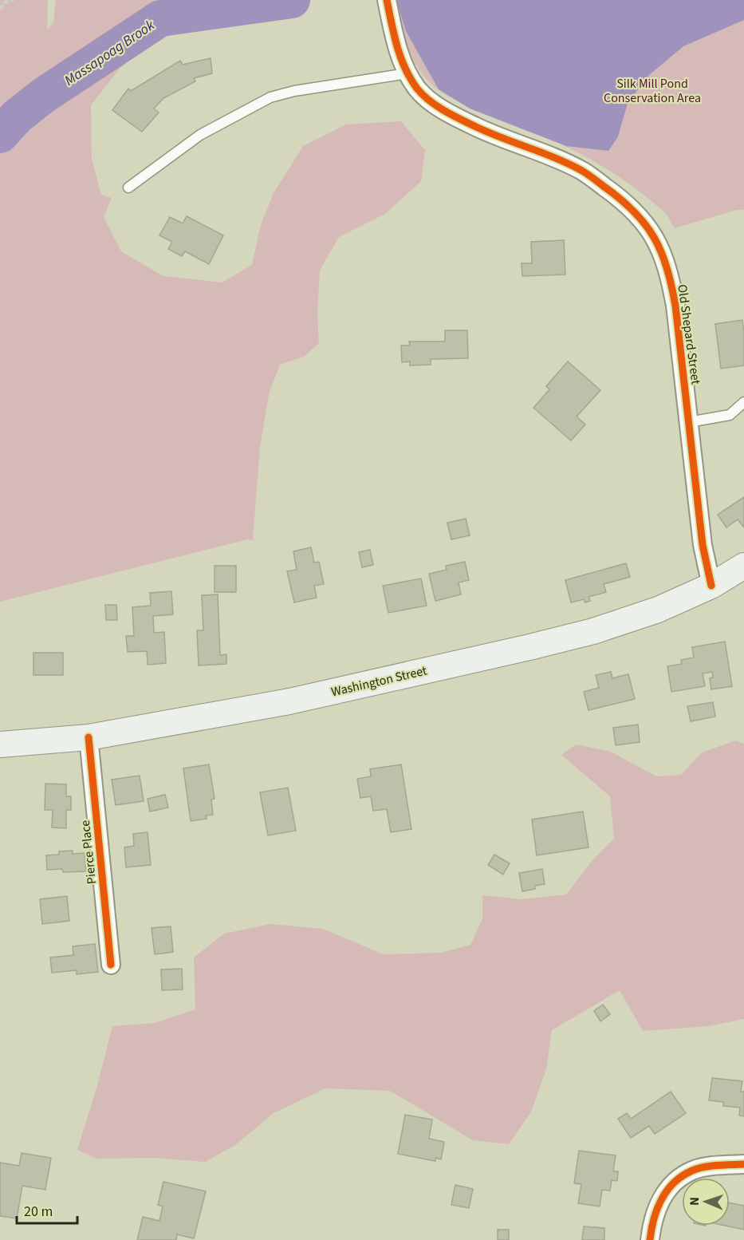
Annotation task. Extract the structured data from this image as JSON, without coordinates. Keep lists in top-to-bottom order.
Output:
{
  "streets": {
    "main road": ["Washington Street"],
    "street": ["Old Shepard Street", "Pierce Place"]
  },
  "crossings": [
    ["Old Shepard Street", "Washington Street"],
    ["Washington Street", "Pierce Place"]
  ],
  "water": ["Massapoag Brook"],
  "parks": ["Silk Mill Pond Conservation Area"],
  "scale_bar": "20 m",
  "north": "left"
}
